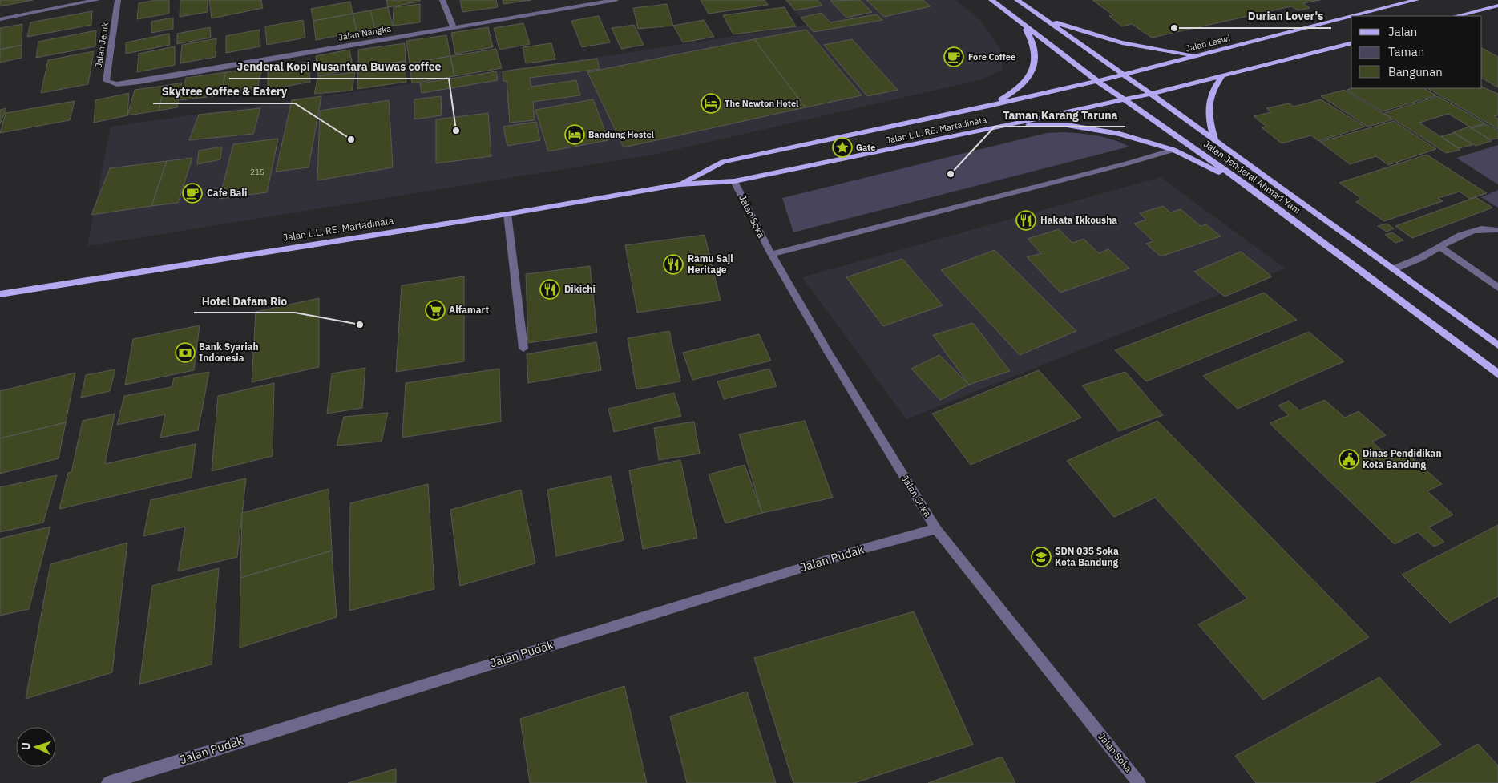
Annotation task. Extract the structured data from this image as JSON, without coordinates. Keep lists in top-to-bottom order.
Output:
{
  "streets": {
    "main road": ["Jalan Laswi", "Jalan L.L. RE. Martadinata", "Jalan Jenderal Ahmad Yani"],
    "street": [
      "Jalan Nangka",
      "Jalan Jeruk",
      "Jalan Soka",
      "Jalan Pudak"
    ]
  },
  "crossings": [
    ["Jalan Nangka", "Jalan Jeruk"],
    ["Jalan Laswi", "Jalan L.L. RE. Martadinata"],
    ["Jalan Laswi", "Jalan Jenderal Ahmad Yani"],
    ["Jalan L.L. RE. Martadinata", "Jalan Jenderal Ahmad Yani"],
    ["Jalan L.L. RE. Martadinata", "Jalan Soka"],
    ["Jalan Soka", "Jalan Pudak"]
  ],
  "places": {
    "other": [
      "Durian Lover's",
      "Jenderal Kopi Nusantara Buwas coffee",
      "Skytree Coffee & Eatery",
      "Taman Karang Taruna",
      "Hotel Dafam Rio"
    ],
    "cafe": ["Fore Coffee", "Cafe Bali"],
    "hotel": ["The Newton Hotel", "Bandung Hostel"],
    "place": ["Gate"],
    "restaurant": ["Hakata Ikkousha", "Ramu Saji Heritage", "Dikichi"],
    "supermarket": ["Alfamart"],
    "bank": ["Bank Syariah Indonesia"],
    "public building": ["Dinas Pendidikan Kota Bandung"],
    "school or university": ["SDN 035 Soka Kota Bandung"]
  },
  "house_numbers": ["215"],
  "legend": ["Jalan", "Taman", "Bangunan"],
  "north": "left"
}
